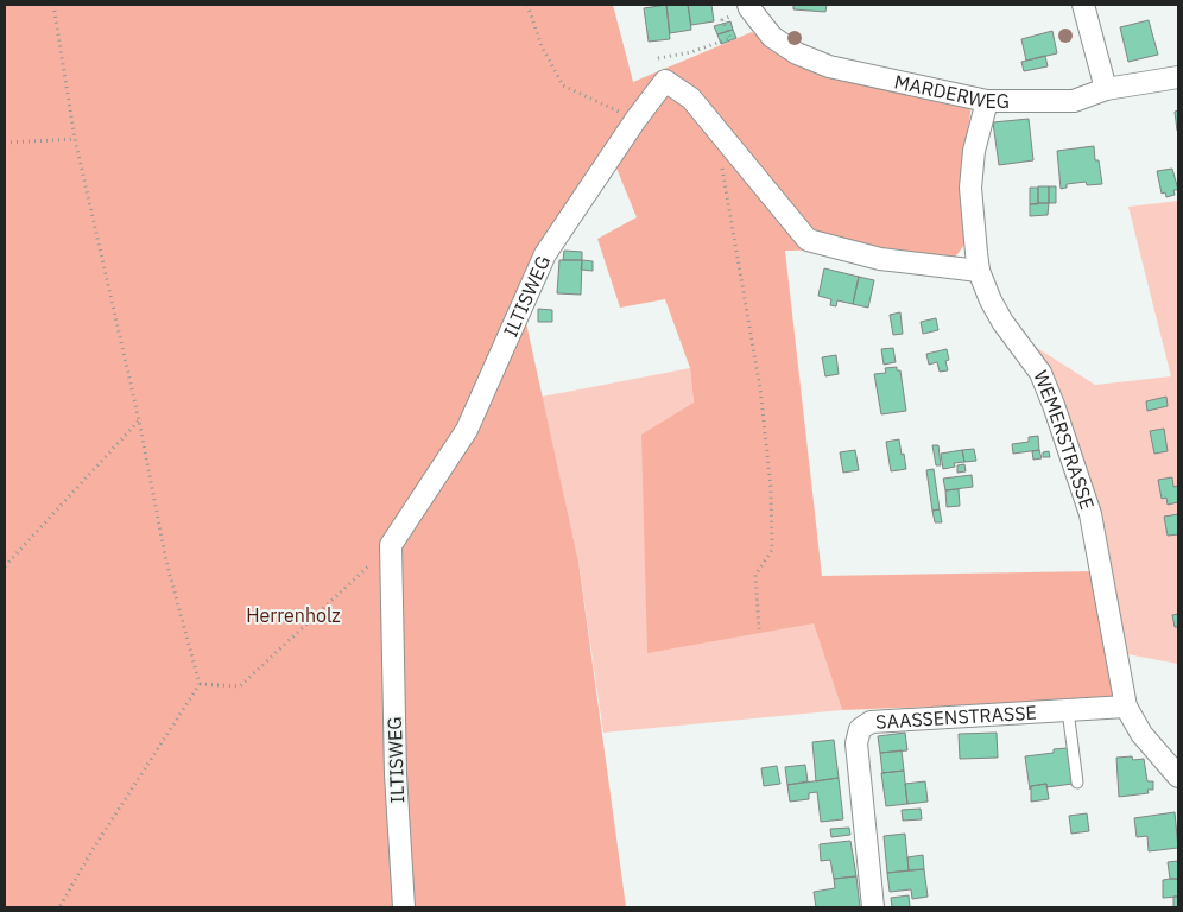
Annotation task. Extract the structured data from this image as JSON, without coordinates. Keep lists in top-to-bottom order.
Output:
{
  "streets": {
    "street": [
      "MARDERWEG",
      "ILTISWEG",
      "WEMERSTRASSE",
      "SAASSENSTRASSE"
    ]
  },
  "crossings": [
    ["MARDERWEG", "WEMERSTRASSE"],
    ["ILTISWEG", "WEMERSTRASSE"],
    ["WEMERSTRASSE", "SAASSENSTRASSE"]
  ],
  "parks": ["Herrenholz"]
}
